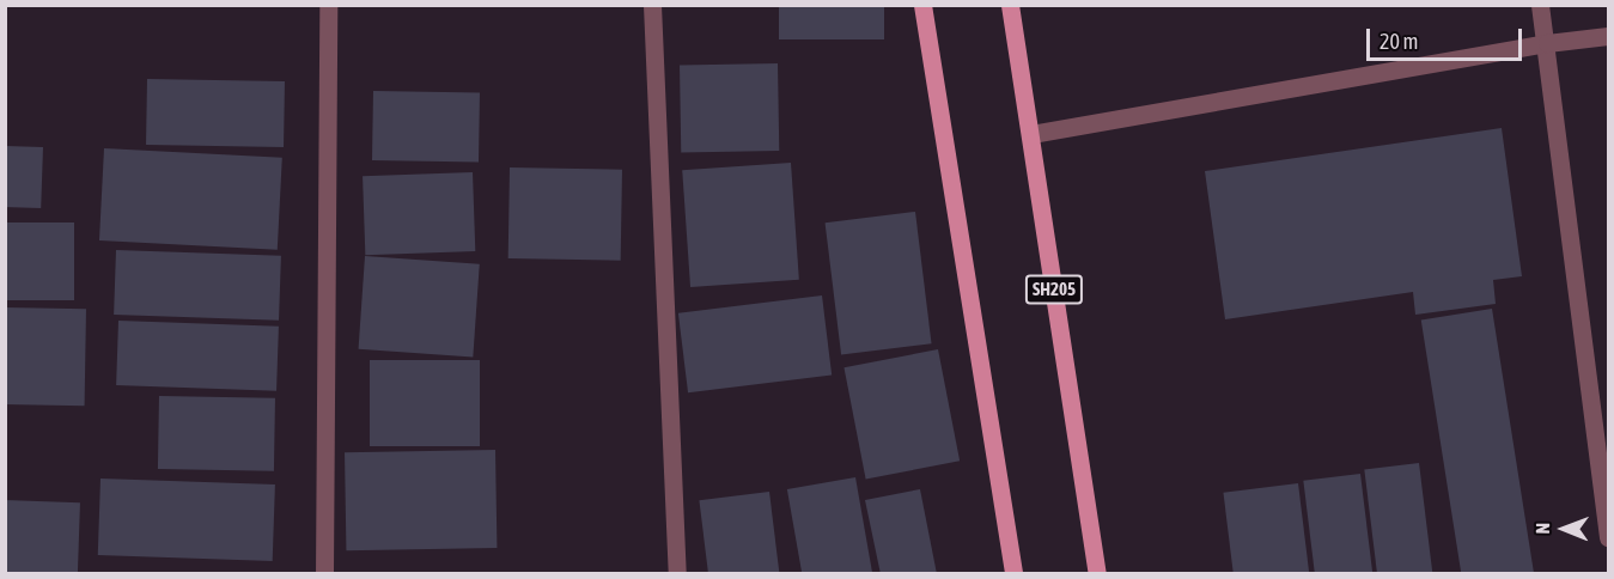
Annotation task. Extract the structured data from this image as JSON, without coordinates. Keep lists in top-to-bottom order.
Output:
{
  "streets": {
    "main road": ["SH205"]
  },
  "scale_bar": "20 m",
  "north": "left"
}
